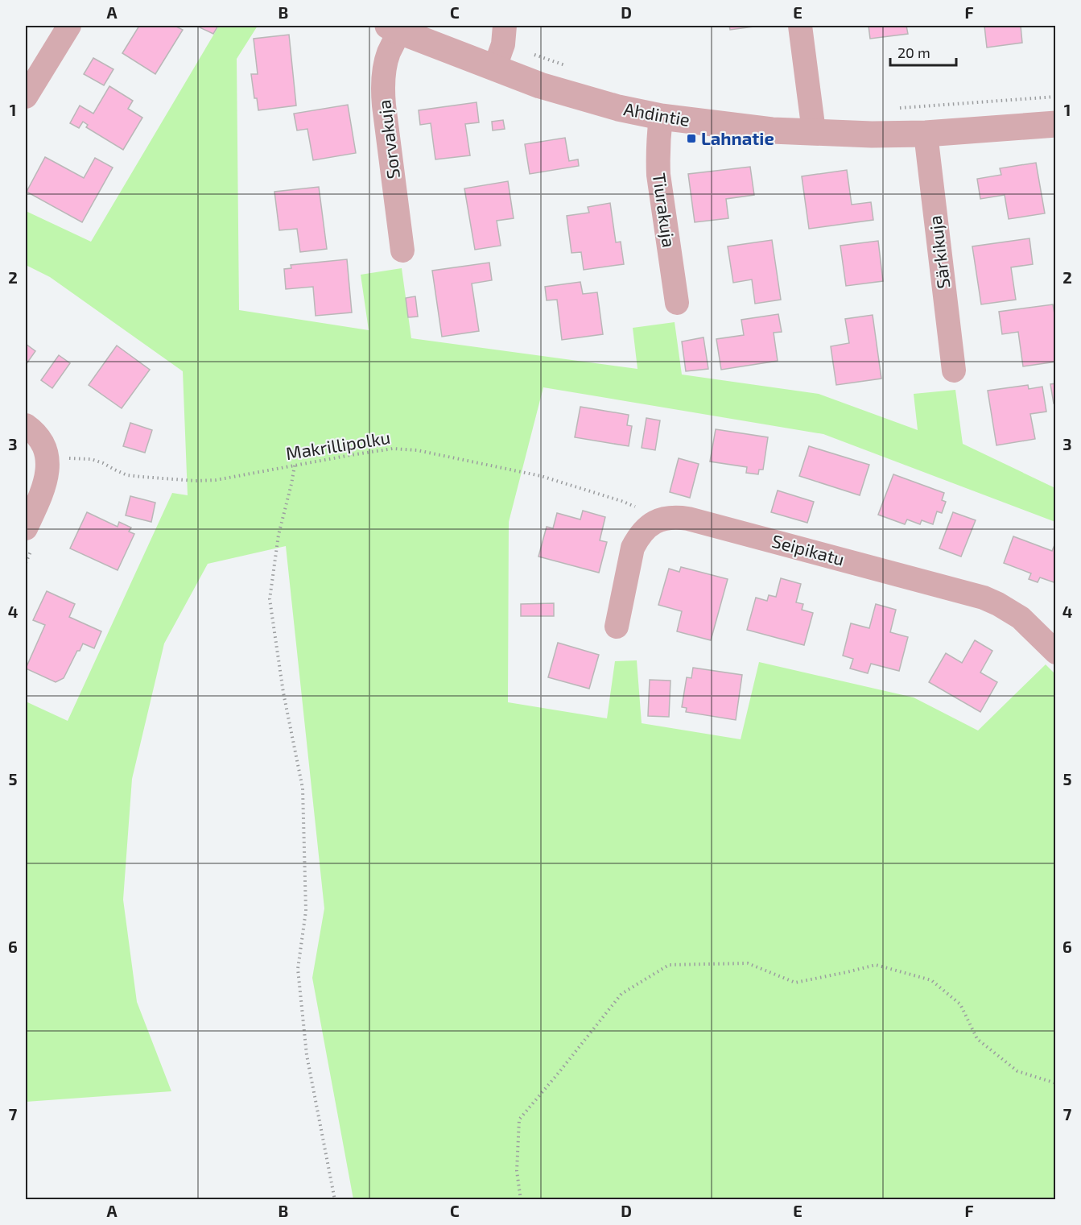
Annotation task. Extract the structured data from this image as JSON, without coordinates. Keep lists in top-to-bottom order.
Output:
{
  "streets": {
    "street": [
      "Ahdintie",
      "Sorvakuja",
      "Tiurakuja",
      "Särkikuja",
      "Seipikatu"
    ],
    "path": ["Makrillipolku"]
  },
  "crossings": [
    ["Ahdintie", "Sorvakuja"],
    ["Ahdintie", "Tiurakuja"],
    ["Ahdintie", "Särkikuja"],
    ["Makrillipolku", "Seipikatu"]
  ],
  "places": {
    "transit": ["Lahnatie"]
  },
  "scale_bar": "20 m",
  "grid": {
    "columns": [
      "A",
      "B",
      "C",
      "D",
      "E",
      "F"
    ],
    "rows": [
      "1",
      "2",
      "3",
      "4",
      "5",
      "6",
      "7"
    ]
  }
}
